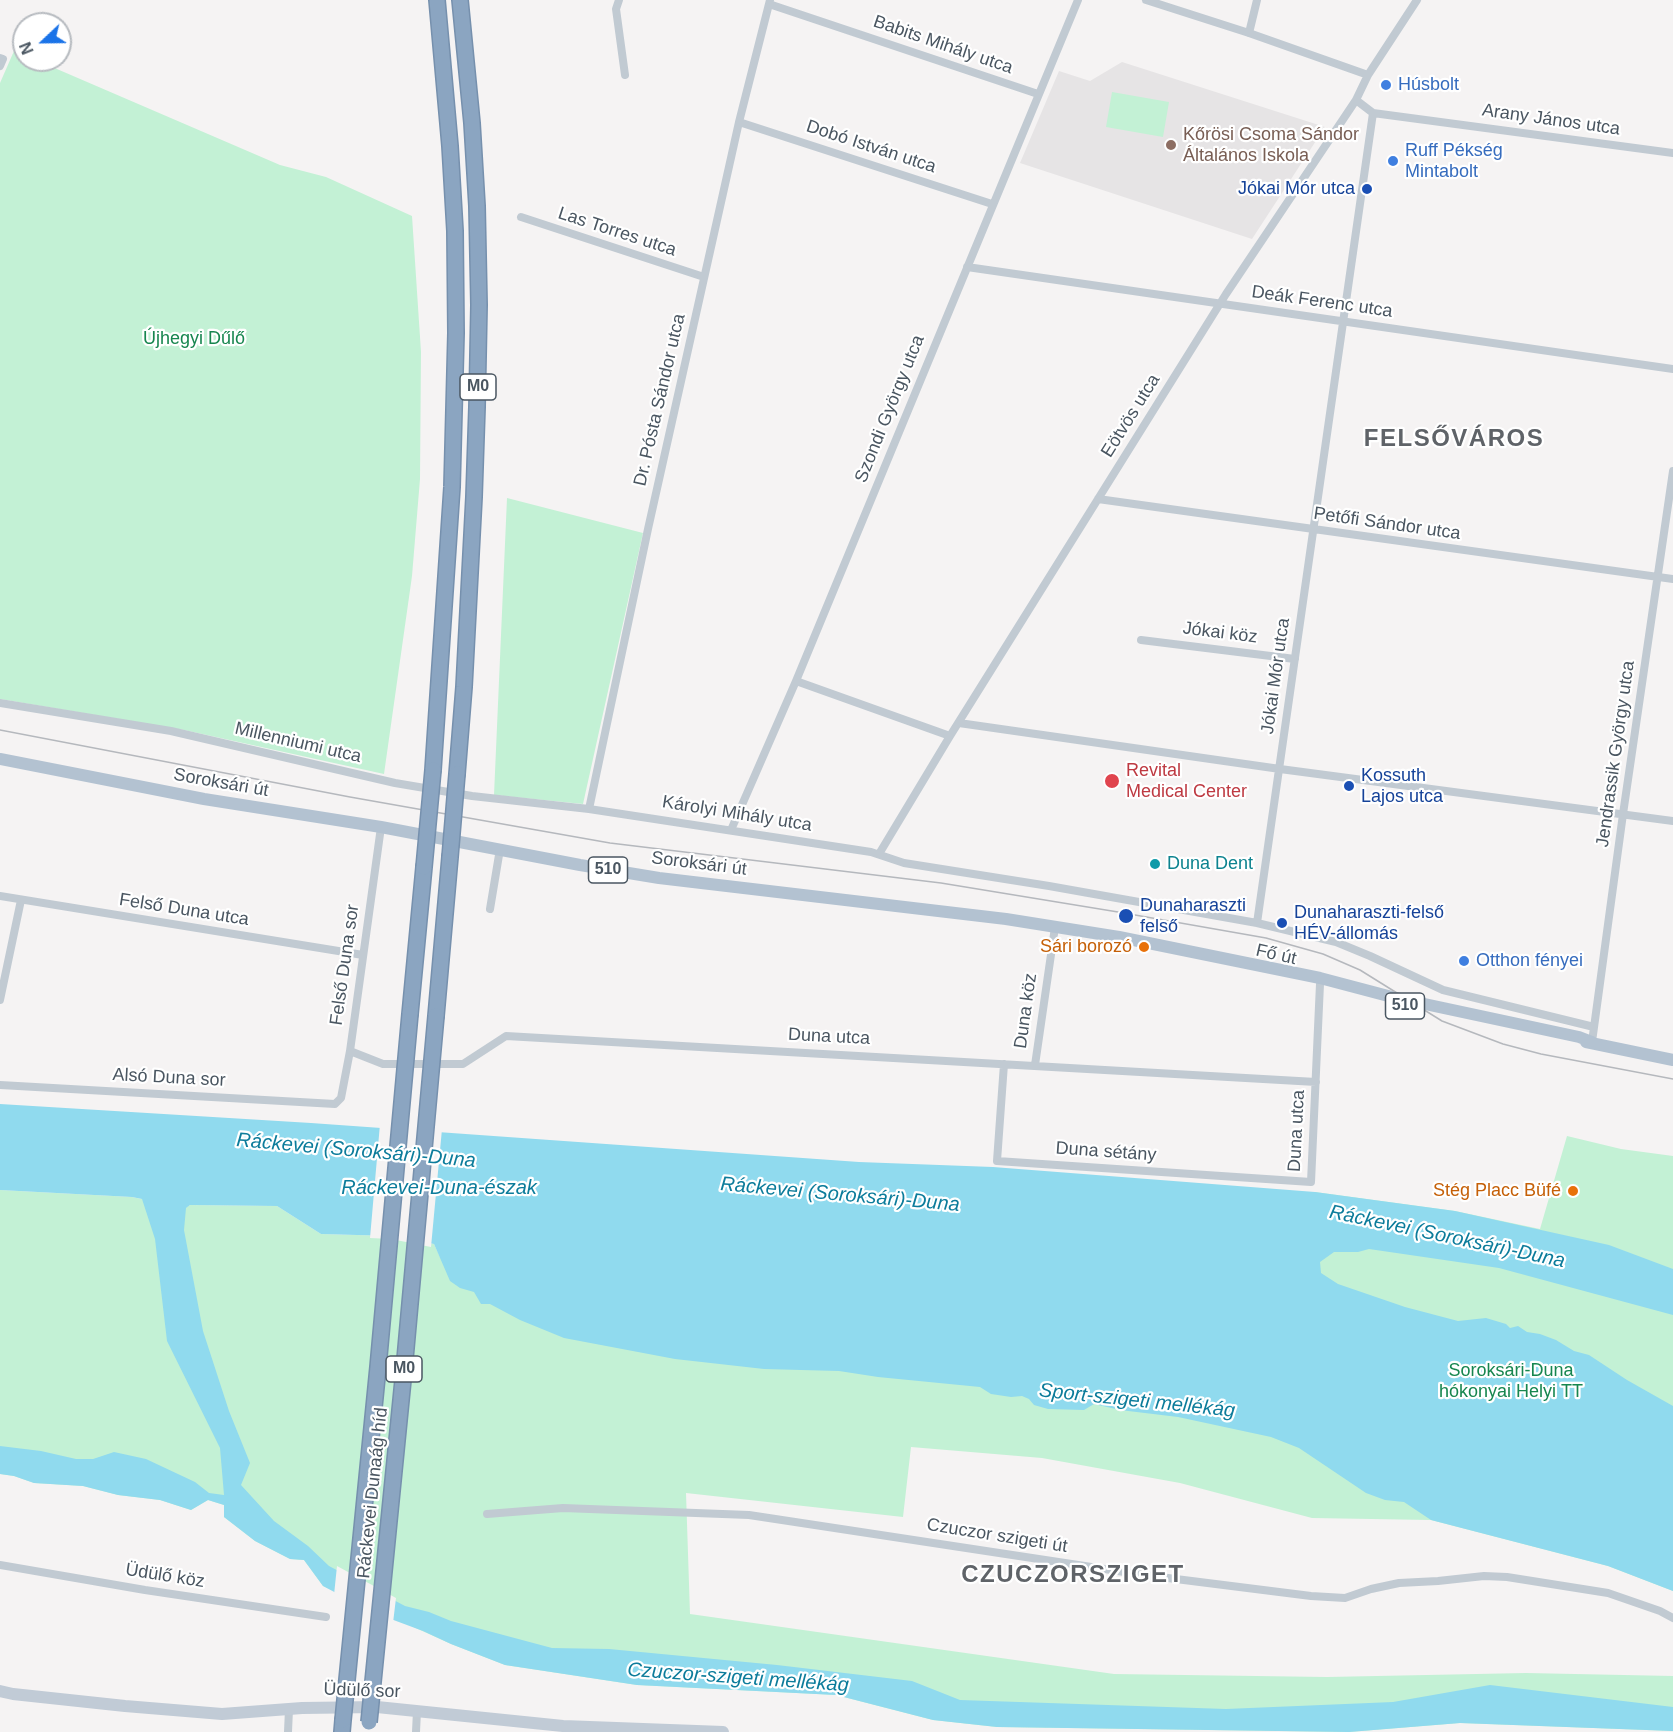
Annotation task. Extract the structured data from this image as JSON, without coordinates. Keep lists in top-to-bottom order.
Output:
{
  "streets": {
    "highway": ["M0", "Ráckevei Dunaág híd"],
    "main road": ["Soroksári út", "510", "Fő út"],
    "street": [
      "Babits Mihály utca",
      "Arany János utca",
      "Dobó István utca",
      "Las Torres utca",
      "Deák Ferenc utca",
      "Dr. Pósta Sándor utca",
      "Szondi György utca",
      "Eötvös utca",
      "Petőfi Sándor utca",
      "Jókai köz",
      "Jókai Mór utca",
      "Millenniumi utca",
      "Jendrassik György utca",
      "Károlyi Mihály utca",
      "Felső Duna utca",
      "Felső Duna sor",
      "Duna köz",
      "Duna utca",
      "Alsó Duna sor",
      "Duna sétány",
      "Czuczor szigeti út",
      "Üdülő köz",
      "Üdülő sor"
    ]
  },
  "crossings": [
    ["Babits Mihály utca", "Dr. Pósta Sándor utca"],
    ["Babits Mihály utca", "Szondi György utca"],
    ["Arany János utca", "Eötvös utca"],
    ["Arany János utca", "Jókai Mór utca"],
    ["Dobó István utca", "Dr. Pósta Sándor utca"],
    ["Dobó István utca", "Szondi György utca"],
    ["Las Torres utca", "Dr. Pósta Sándor utca"],
    ["Deák Ferenc utca", "Szondi György utca"],
    ["Deák Ferenc utca", "Eötvös utca"],
    ["Deák Ferenc utca", "Jókai Mór utca"],
    ["Dr. Pósta Sándor utca", "Millenniumi utca"],
    ["Dr. Pósta Sándor utca", "Károlyi Mihály utca"],
    ["Szondi György utca", "Károlyi Mihály utca"],
    ["Eötvös utca", "Petőfi Sándor utca"],
    ["Eötvös utca", "Károlyi Mihály utca"],
    ["Eötvös utca", "Fő út"],
    ["Petőfi Sándor utca", "Jókai Mór utca"],
    ["Petőfi Sándor utca", "Jendrassik György utca"],
    ["Jókai köz", "Jókai Mór utca"],
    ["Jókai Mór utca", "Fő út"],
    ["Millenniumi utca", "Károlyi Mihály utca"],
    ["Jendrassik György utca", "Fő út"],
    ["Soroksári út", "Fő út"],
    ["Soroksári út", "Felső Duna sor"],
    ["Soroksári út", "Duna köz"],
    ["Károlyi Mihály utca", "Fő út"],
    ["Felső Duna utca", "Felső Duna sor"],
    ["Fő út", "Duna utca"],
    ["Felső Duna sor", "Duna utca"],
    ["Felső Duna sor", "Alsó Duna sor"],
    ["Duna köz", "Duna utca"],
    ["Duna utca", "Duna sétány"]
  ],
  "districts": ["FELSŐVÁROS", "CZUCZORSZIGET"],
  "water": [
    "Ráckevei (Soroksári)-Duna",
    "Ráckevei-Duna-észak",
    "Sport-szigeti mellékág",
    "Czuczor-szigeti mellékág"
  ],
  "parks": ["Újhegyi Dűlő", "Soroksári-Duna hókonyai Helyi TT"],
  "places": [
    "Húsbolt",
    "Kőrösi Csoma Sándor Általános Iskola",
    "Ruff Pékség Mintabolt",
    "Jókai Mór utca",
    "Revital Medical Center",
    "Kossuth Lajos utca",
    "Duna Dent",
    "Dunaharaszti felső",
    "Dunaharaszti-felső HÉV-állomás",
    "Sári borozó",
    "Otthon fényei",
    "Stég Placc Büfé"
  ],
  "north": "left"
}
